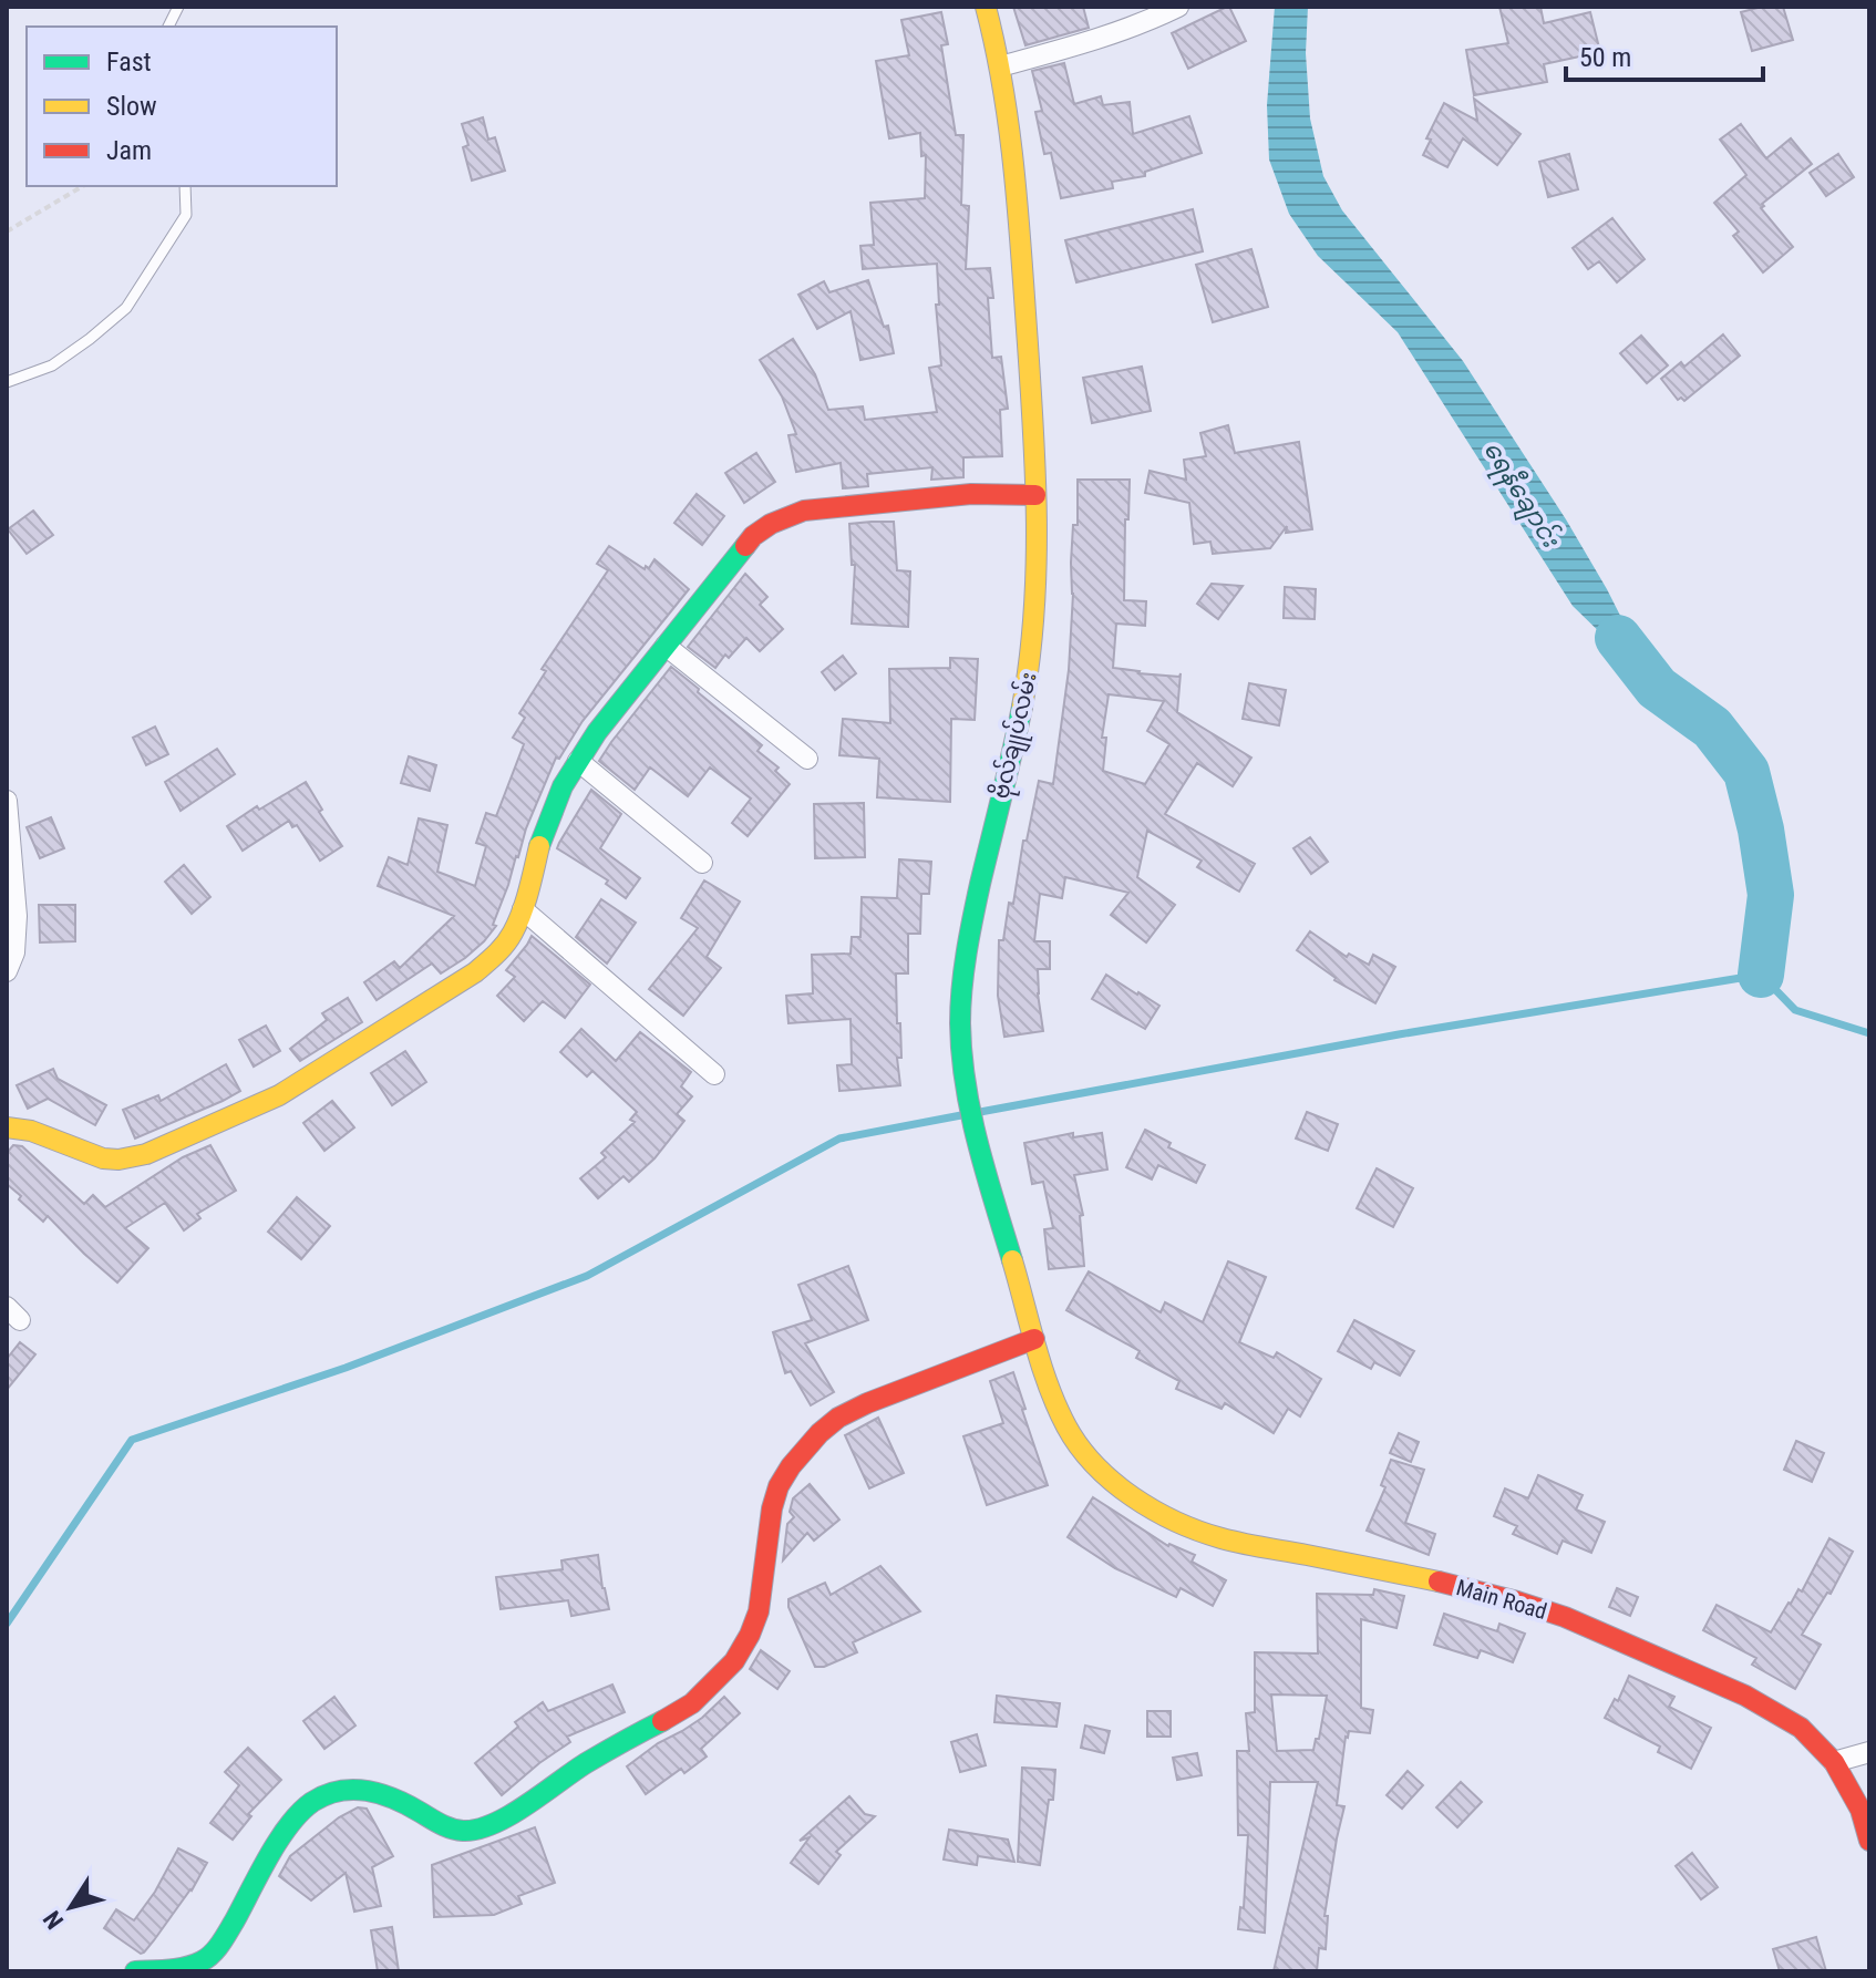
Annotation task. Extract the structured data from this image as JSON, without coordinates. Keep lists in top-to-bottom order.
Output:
{
  "streets": {
    "street": ["ဗိုလ်‌ချုပ်‌လမ်း", "Main Road"]
  },
  "crossings": [
    ["ဗိုလ်‌ချုပ်‌လမ်း", "Main Road"]
  ],
  "water": ["ရေနီချောင်း"],
  "legend": ["Fast", "Slow", "Jam"],
  "scale_bar": "50 m",
  "north": "bottom left"
}
